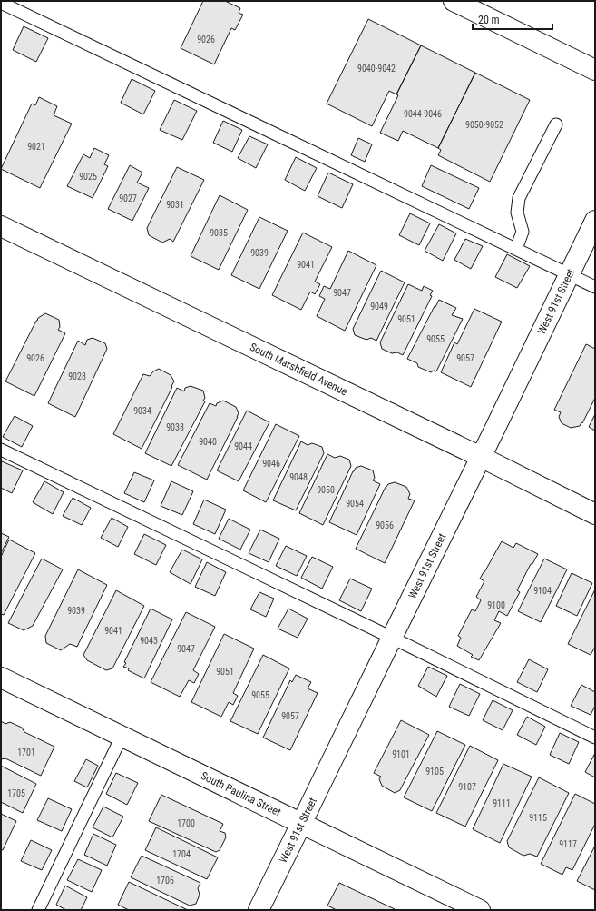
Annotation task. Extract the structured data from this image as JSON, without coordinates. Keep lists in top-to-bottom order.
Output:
{
  "streets": {
    "street": ["West 91st Street", "South Marshfield Avenue", "South Paulina Street"]
  },
  "crossings": [
    ["West 91st Street", "South Marshfield Avenue"],
    ["West 91st Street", "South Paulina Street"]
  ],
  "house_numbers": [
    "9026",
    "9040-9042",
    "9044-9046",
    "9050-9052",
    "9021",
    "9025",
    "9027",
    "9031",
    "9035",
    "9039",
    "9041",
    "9047",
    "9049",
    "9051",
    "9055",
    "9026",
    "9057",
    "9028",
    "9034",
    "9038",
    "9040",
    "9044",
    "9046",
    "9048",
    "9050",
    "9054",
    "9056",
    "9104",
    "9100",
    "9039",
    "9041",
    "9043",
    "9047",
    "9051",
    "9055",
    "9057",
    "1701",
    "9101",
    "9105",
    "9107",
    "1705",
    "9111",
    "9115",
    "1700",
    "9117",
    "1704",
    "1706"
  ],
  "scale_bar": "20 m"
}
